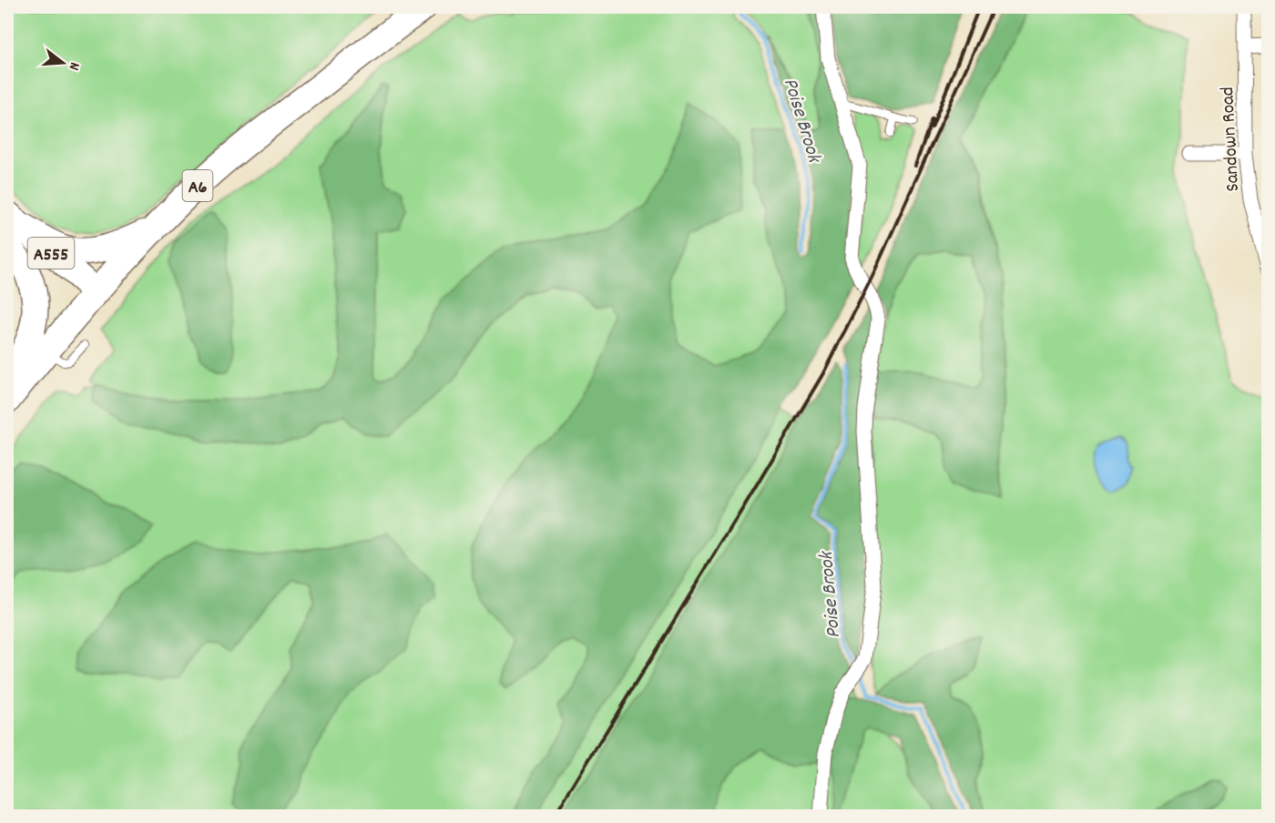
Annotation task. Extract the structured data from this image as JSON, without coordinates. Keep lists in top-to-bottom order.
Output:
{
  "streets": {
    "highway": ["A6", "A555"],
    "street": ["Sandown Road"]
  },
  "crossings": [
    ["A6", "A555"]
  ],
  "water": ["Poise Brook"],
  "north": "right"
}
